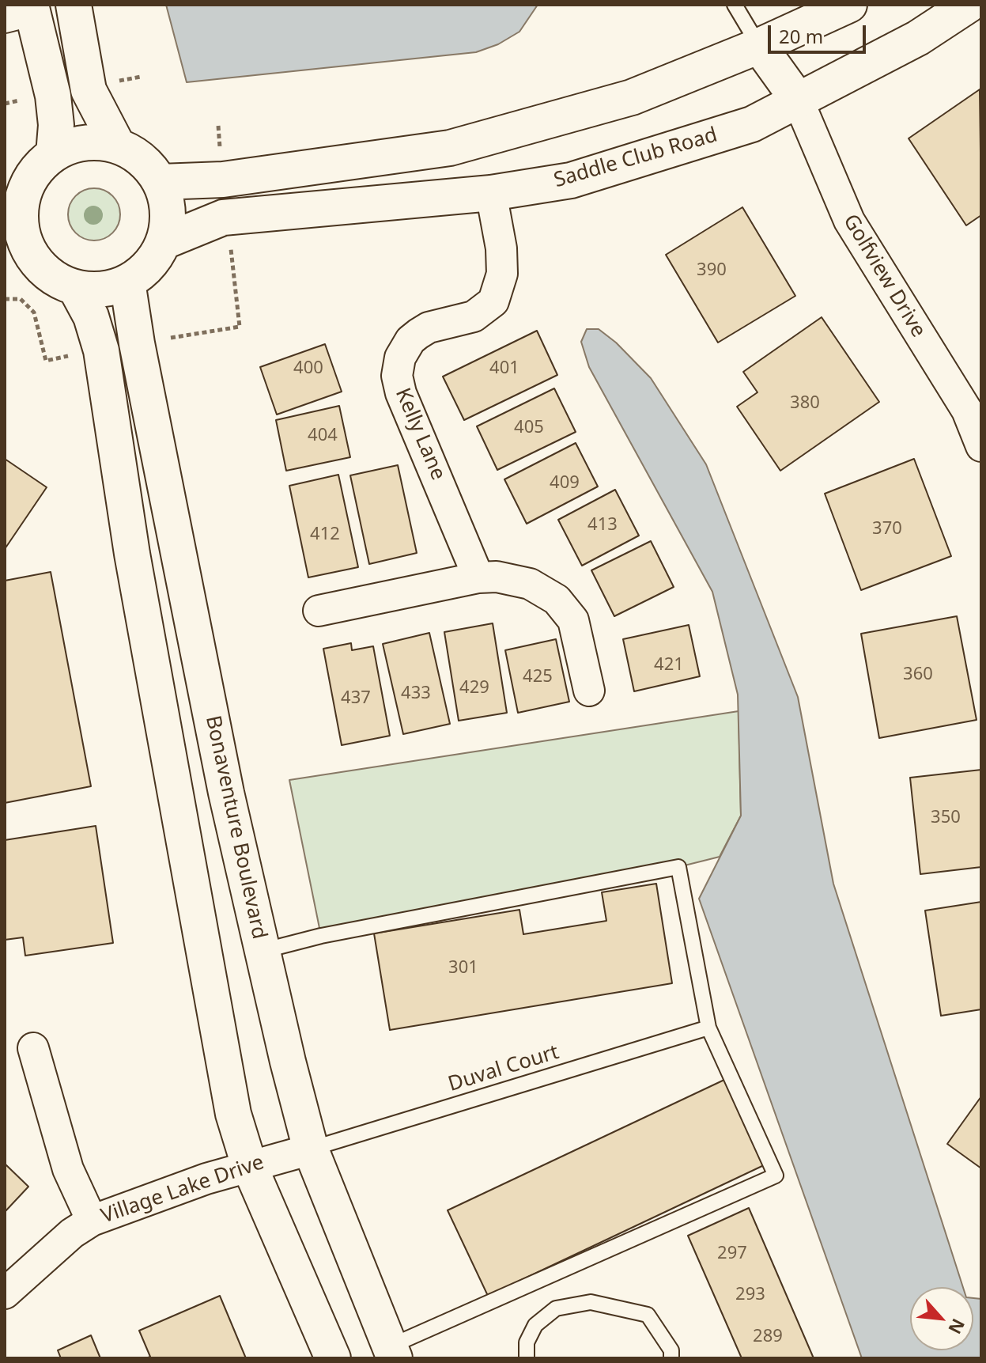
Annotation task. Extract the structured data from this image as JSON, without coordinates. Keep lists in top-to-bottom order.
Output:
{
  "streets": {
    "main road": ["Saddle Club Road", "Bonaventure Boulevard"],
    "street": ["Golfview Drive", "Kelly Lane", "Village Lake Drive"],
    "lane": ["Duval Court"]
  },
  "crossings": [
    ["Saddle Club Road", "Golfview Drive"],
    ["Saddle Club Road", "Kelly Lane"],
    ["Saddle Club Road", "Bonaventure Boulevard"],
    ["Bonaventure Boulevard", "Duval Court"],
    ["Bonaventure Boulevard", "Village Lake Drive"],
    ["Duval Court", "Village Lake Drive"]
  ],
  "house_numbers": [
    "390",
    "400",
    "401",
    "380",
    "405",
    "404",
    "409",
    "413",
    "370",
    "412",
    "421",
    "360",
    "425",
    "429",
    "433",
    "437",
    "350",
    "301",
    "297",
    "293",
    "289"
  ],
  "scale_bar": "20 m",
  "north": "bottom right"
}
